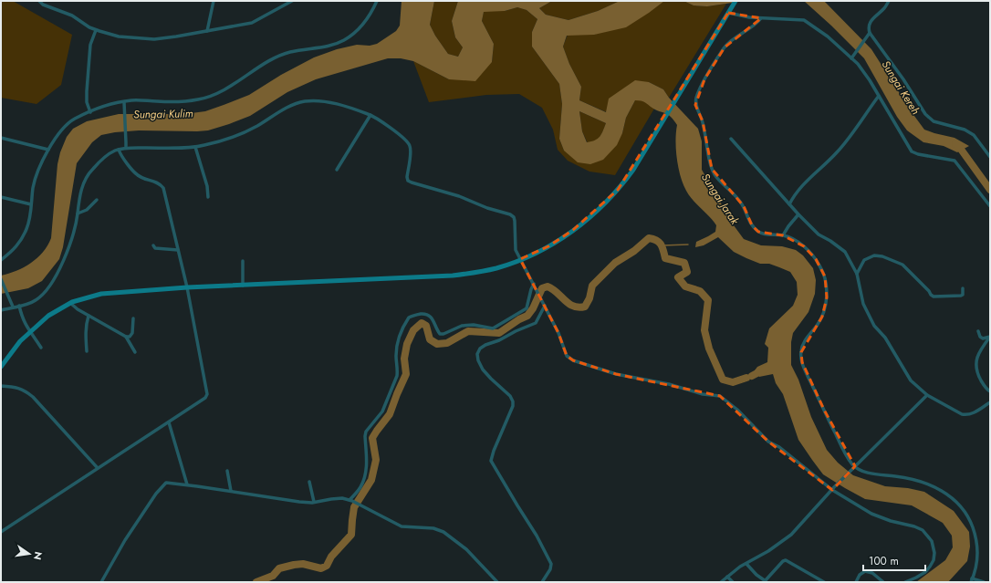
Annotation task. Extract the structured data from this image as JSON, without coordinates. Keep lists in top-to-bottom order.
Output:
{
  "water": ["Sungai Kereh", "Sungai Kulim", "Sungai Jarak"],
  "scale_bar": "100 m",
  "north": "right"
}
